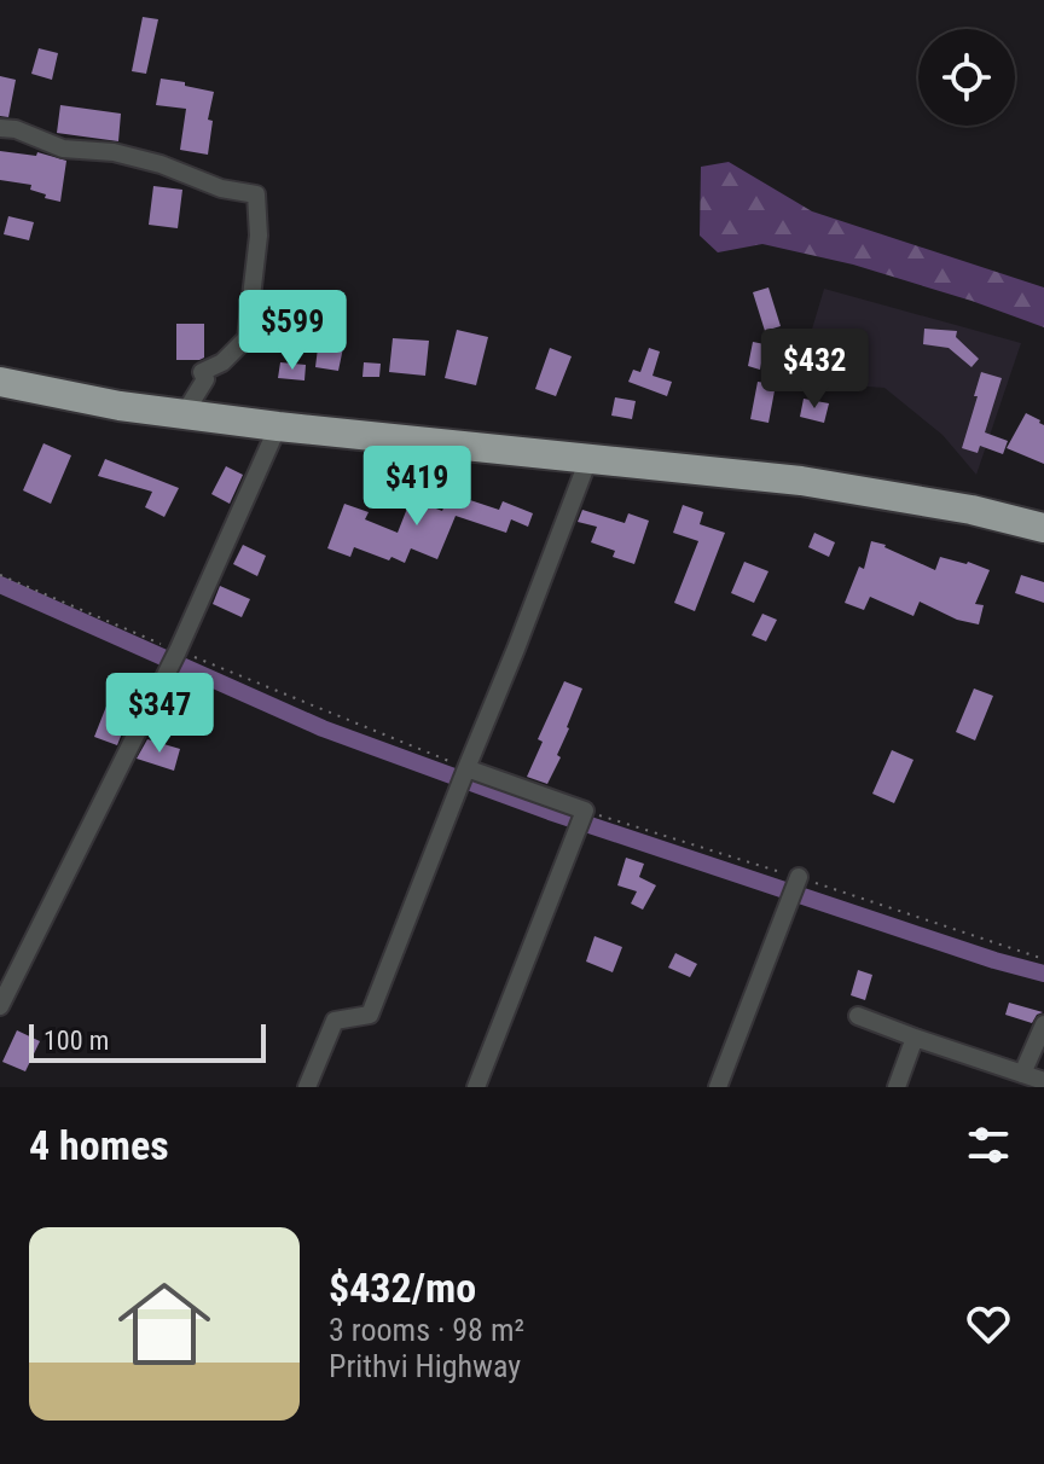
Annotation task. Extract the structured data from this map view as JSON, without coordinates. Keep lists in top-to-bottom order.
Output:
{
  "scale_bar": "100 m",
  "page": {
    "price": [
      "$599",
      "$432",
      "$419",
      "$347"
    ],
    "scale": "100 m",
    "heading": "4 homes",
    "list": [
      {
        "name": "$432/mo",
        "note": "3 rooms · 98 m² · Prithvi Highway"
      }
    ]
  }
}
